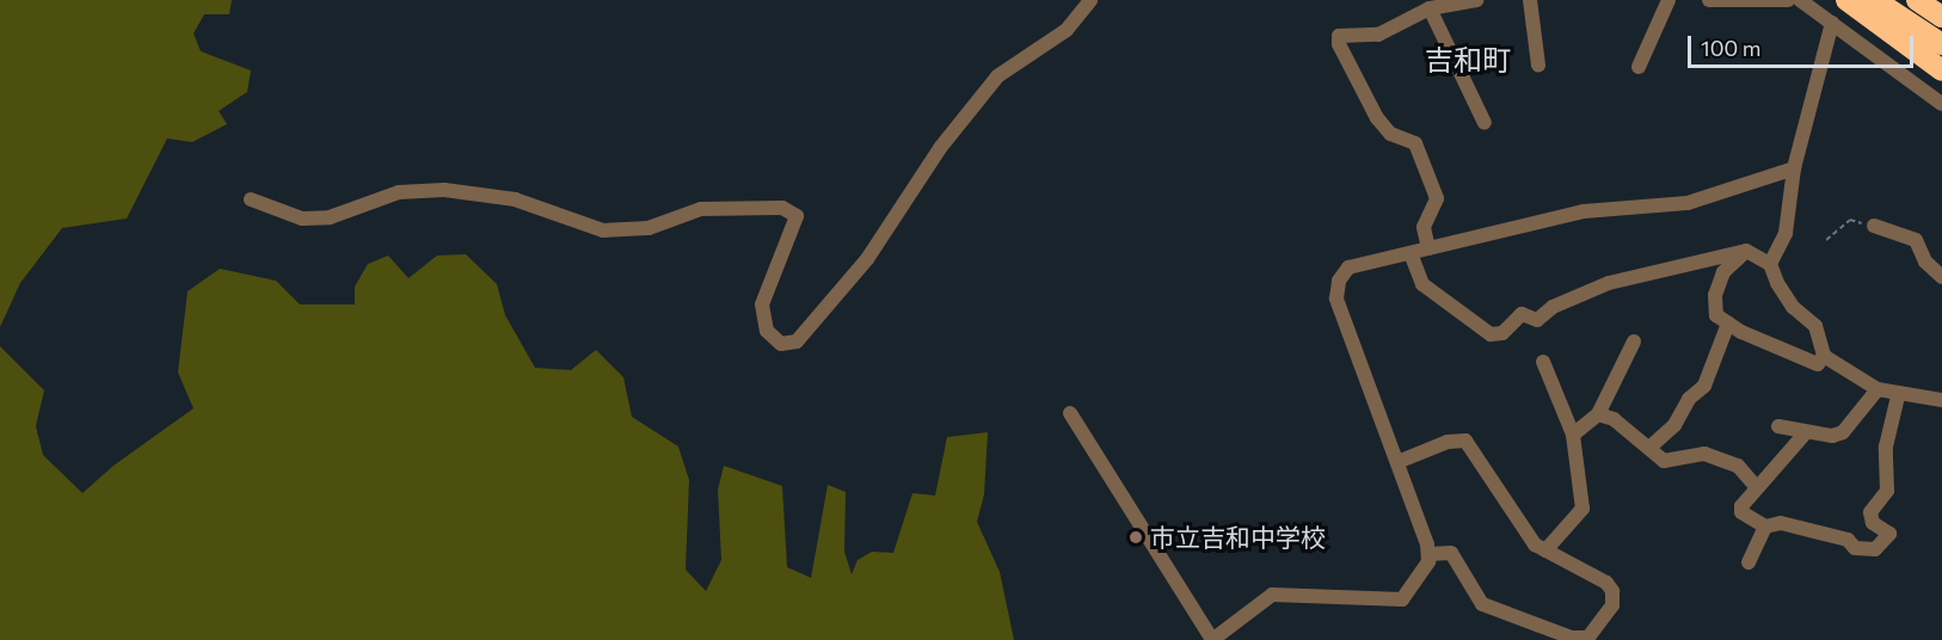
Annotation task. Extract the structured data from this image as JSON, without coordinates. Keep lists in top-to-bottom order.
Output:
{
  "districts": ["吉和町"],
  "places": ["市立吉和中学校"],
  "scale_bar": "100 m"
}
